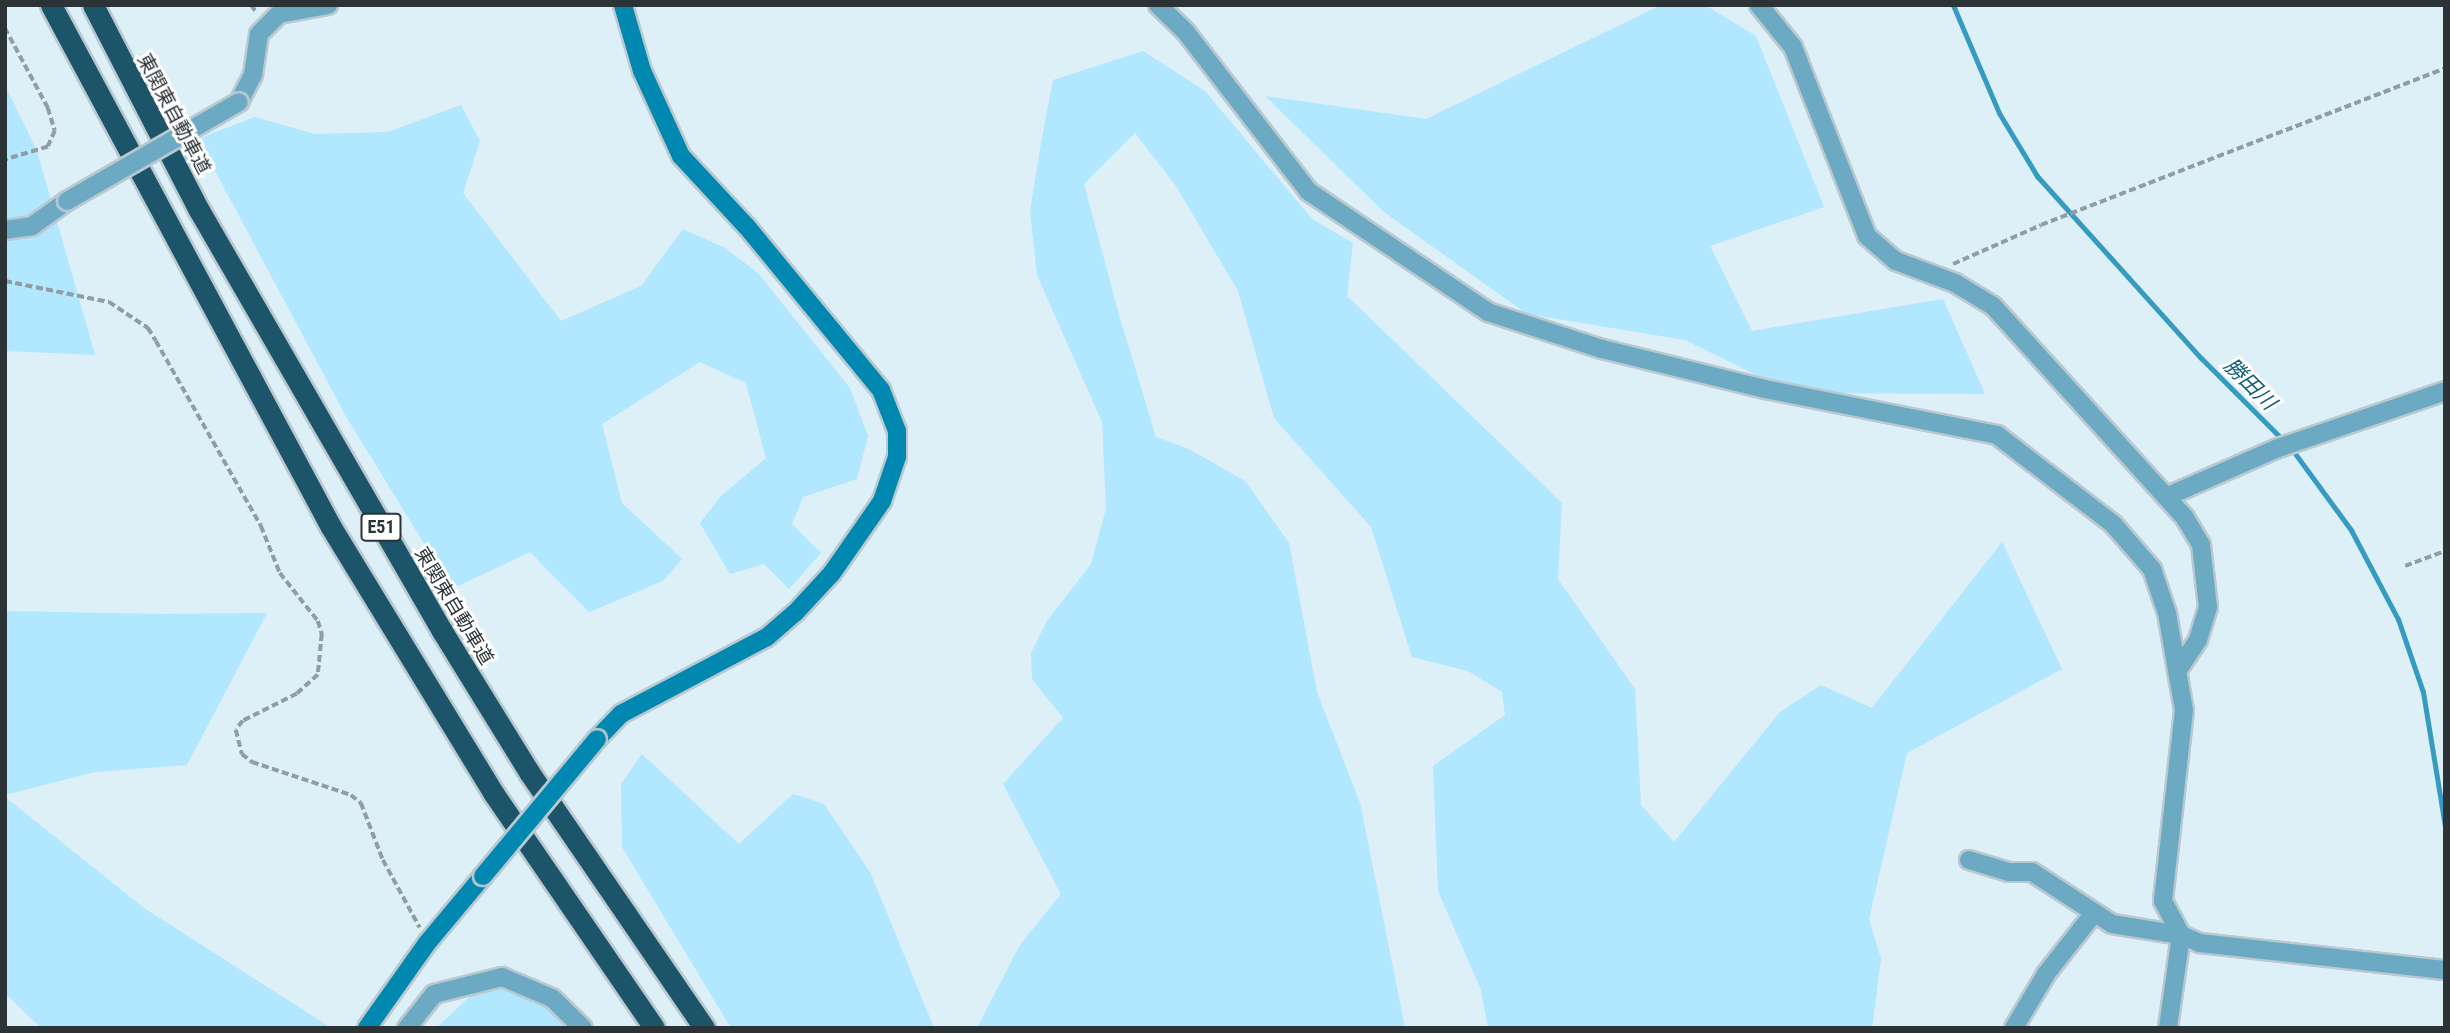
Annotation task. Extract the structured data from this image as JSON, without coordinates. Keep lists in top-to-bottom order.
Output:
{
  "streets": {
    "highway": ["東関東自動車道", "E51"]
  },
  "water": ["勝田川"]
}
